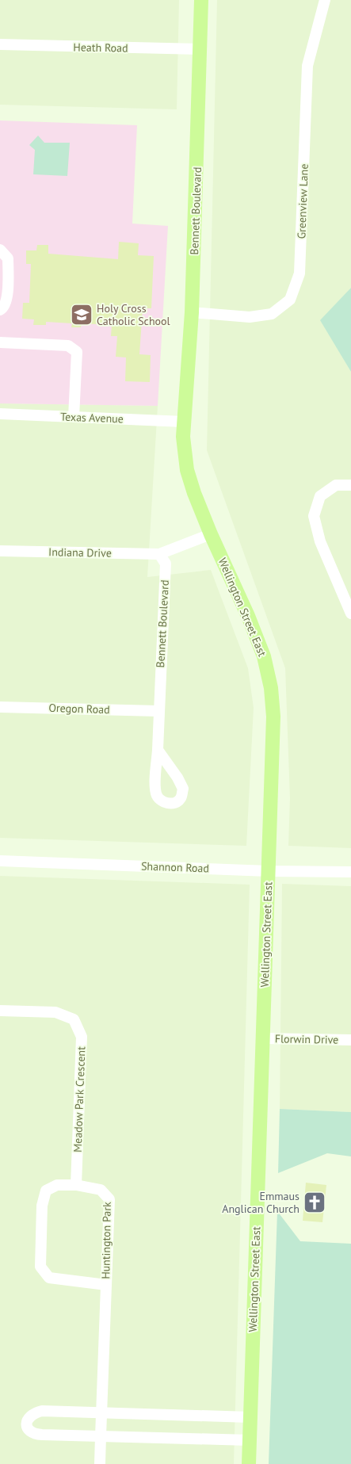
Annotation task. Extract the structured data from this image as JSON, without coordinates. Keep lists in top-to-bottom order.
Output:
{
  "streets": {
    "main road": ["Bennett Boulevard", "Wellington Street East"],
    "street": [
      "Heath Road",
      "Greenview Lane",
      "Texas Avenue",
      "Indiana Drive",
      "Oregon Road",
      "Shannon Road",
      "Florwin Drive",
      "Meadow Park Crescent",
      "Huntington Park"
    ]
  },
  "crossings": [
    ["Heath Road", "Bennett Boulevard"],
    ["Greenview Lane", "Bennett Boulevard"],
    ["Bennett Boulevard", "Texas Avenue"],
    ["Bennett Boulevard", "Indiana Drive"],
    ["Bennett Boulevard", "Wellington Street East"],
    ["Bennett Boulevard", "Oregon Road"],
    ["Texas Avenue", "Wellington Street East"],
    ["Wellington Street East", "Shannon Road"],
    ["Wellington Street East", "Florwin Drive"],
    ["Meadow Park Crescent", "Huntington Park"]
  ],
  "places": {
    "school or university": ["Holy Cross Catholic School"],
    "church": ["Emmaus Anglican Church"]
  }
}
